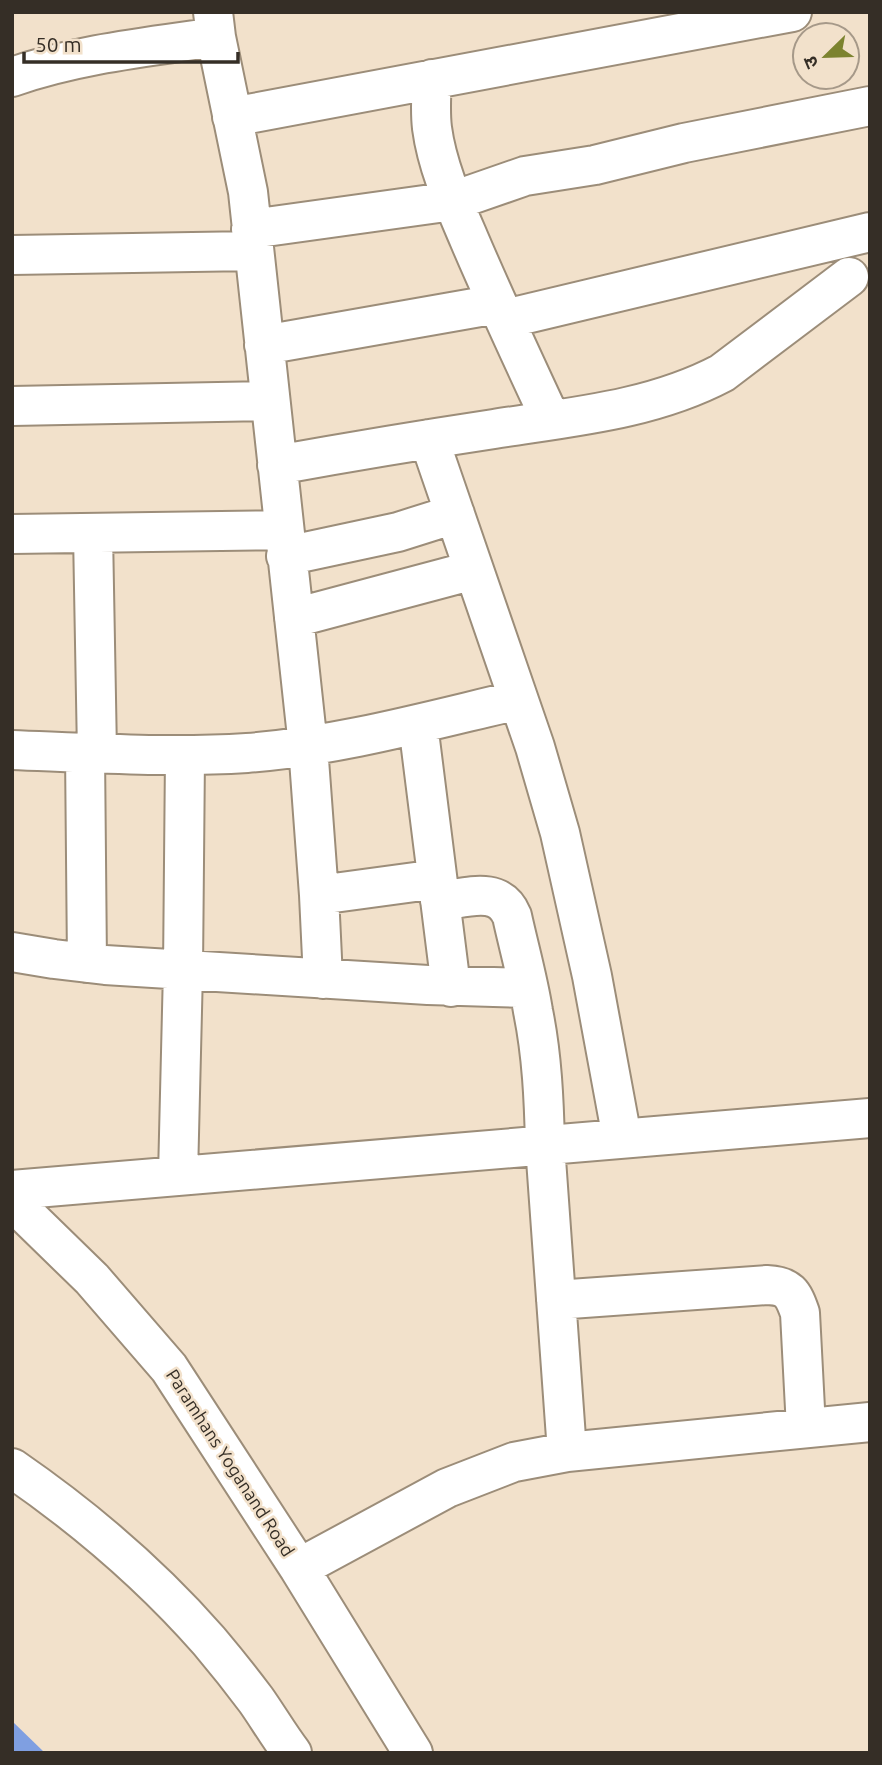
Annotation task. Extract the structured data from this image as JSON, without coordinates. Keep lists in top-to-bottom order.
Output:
{
  "streets": {
    "street": ["Paramhans Yoganand Road"]
  },
  "scale_bar": "50 m",
  "north": "bottom left"
}
